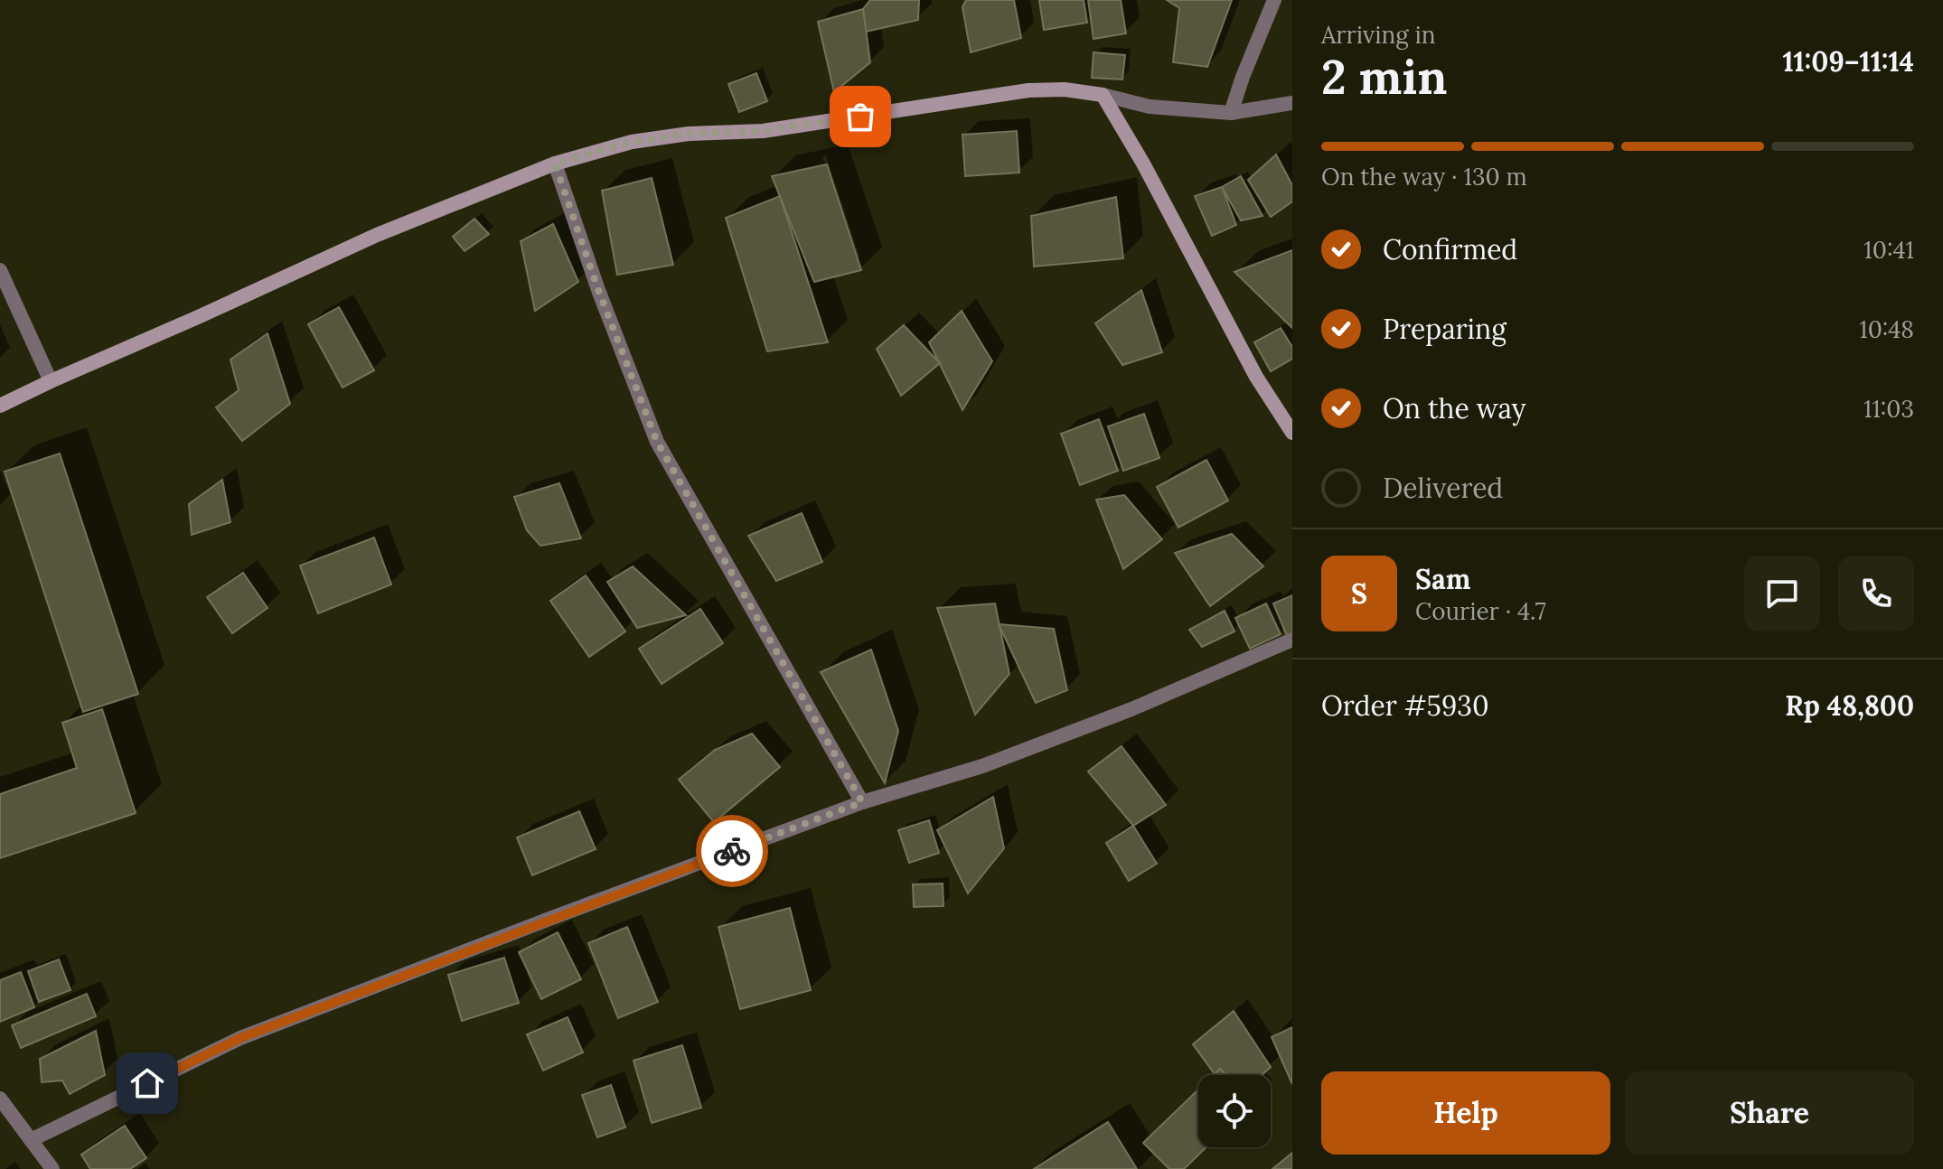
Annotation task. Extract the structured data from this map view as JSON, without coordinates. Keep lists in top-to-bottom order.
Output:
{
  "page": {
    "heading": ["2 min", "Arriving in", "11:09–11:14"],
    "panel": [
      "Sam",
      "Courier · 4.7",
      "Order #5930",
      "Rp 48,800"
    ],
    "bar": "On the way · 130 m",
    "list": [
      ["Confirmed", "10:41"],
      ["Preparing", "10:48"],
      ["On the way", "11:03"],
      "Delivered"
    ],
    "round": "S",
    "buttons": ["Help", "Share"]
  }
}
